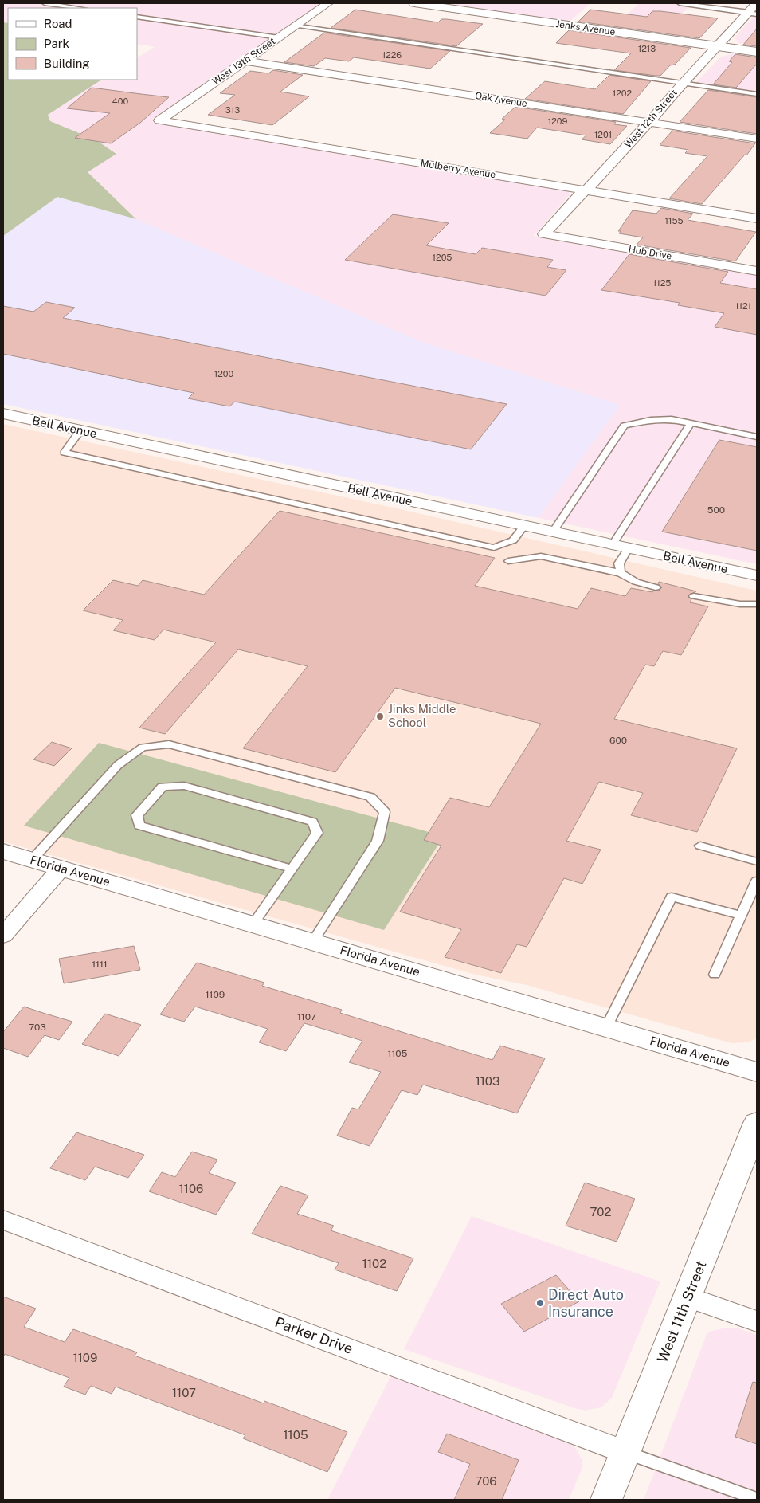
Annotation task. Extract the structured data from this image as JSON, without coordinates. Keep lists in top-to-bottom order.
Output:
{
  "streets": {
    "street": [
      "Jenks Avenue",
      "West 13th Street",
      "Oak Avenue",
      "West 12th Street",
      "Mulberry Avenue",
      "Hub Drive",
      "Bell Avenue",
      "Florida Avenue",
      "West 11th Street",
      "Parker Drive"
    ]
  },
  "crossings": [
    ["Jenks Avenue", "West 12th Street"],
    ["West 13th Street", "Oak Avenue"],
    ["West 13th Street", "Mulberry Avenue"],
    ["Oak Avenue", "West 12th Street"],
    ["West 12th Street", "Mulberry Avenue"],
    ["West 12th Street", "Hub Drive"],
    ["West 11th Street", "Parker Drive"]
  ],
  "places": ["Jinks Middle School", "Direct Auto Insurance"],
  "house_numbers": [
    "1213",
    "1226",
    "1202",
    "400",
    "313",
    "1209",
    "1201",
    "1155",
    "1205",
    "1125",
    "1121",
    "1200",
    "500",
    "600",
    "1111",
    "1109",
    "1107",
    "703",
    "1105",
    "1103",
    "1106",
    "702",
    "1102",
    "1109",
    "1107",
    "1105",
    "706"
  ],
  "legend": ["Road", "Park", "Building"]
}
